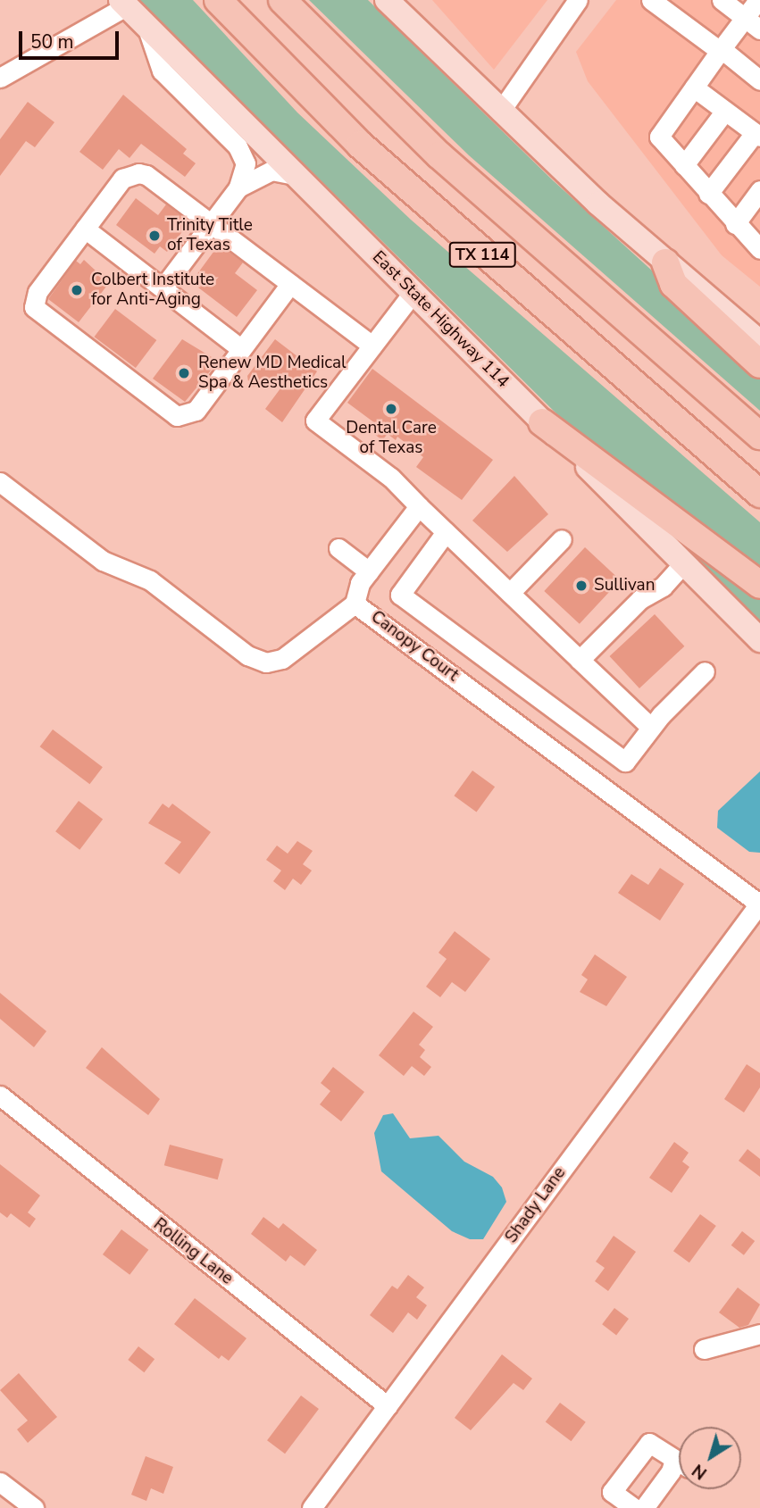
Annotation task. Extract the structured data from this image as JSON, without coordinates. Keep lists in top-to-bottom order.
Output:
{
  "streets": {
    "highway": ["TX 114"],
    "main road": ["East State Highway 114"],
    "street": ["Canopy Court", "Shady Lane", "Rolling Lane"]
  },
  "crossings": [
    ["Canopy Court", "Shady Lane"],
    ["Shady Lane", "Rolling Lane"]
  ],
  "places": [
    "Trinity Title of Texas",
    "Colbert Institute for Anti-Aging",
    "Renew MD Medical Spa & Aesthetics",
    "Dental Care of Texas",
    "Sullivan"
  ],
  "scale_bar": "50 m",
  "north": "bottom left"
}
